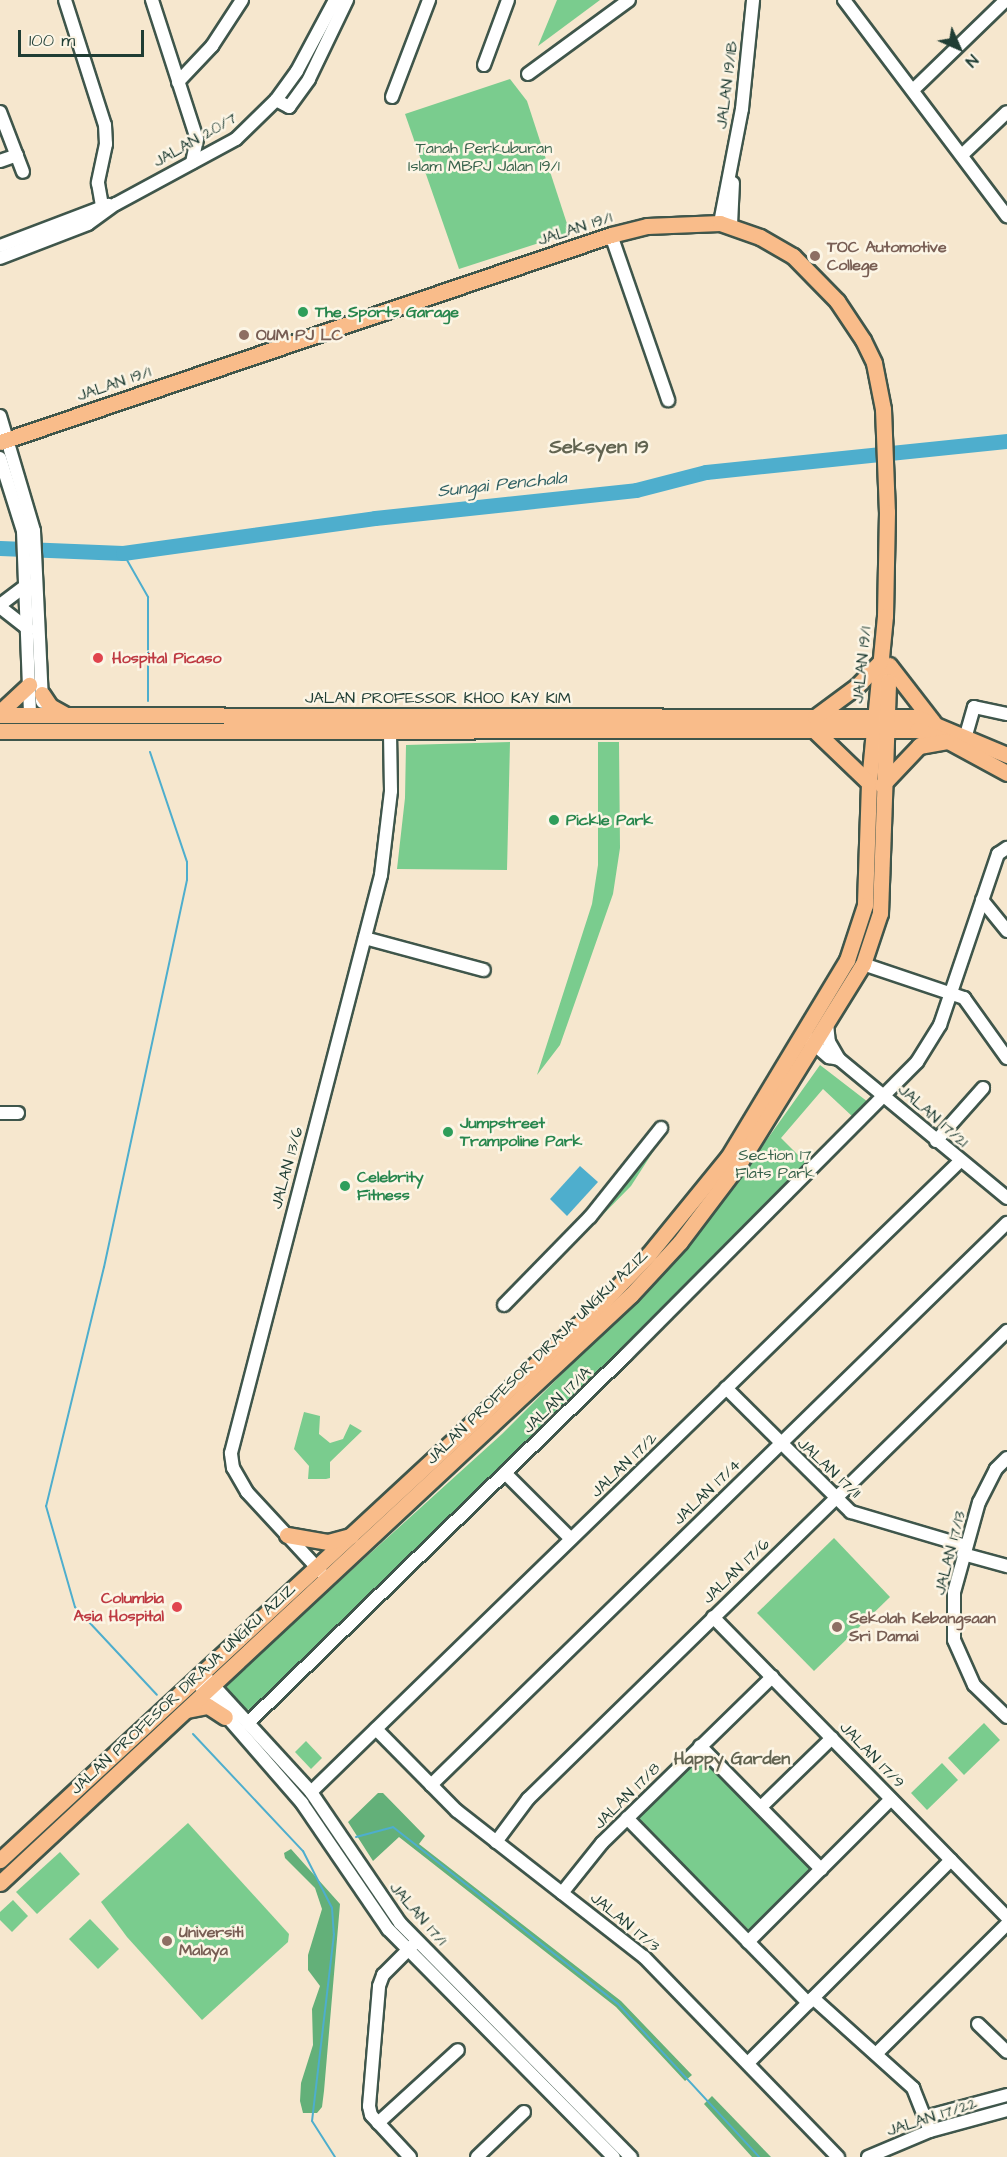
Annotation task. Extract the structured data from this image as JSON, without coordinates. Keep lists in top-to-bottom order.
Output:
{
  "streets": {
    "main road": ["JALAN 19/1", "JALAN PROFESSOR KHOO KAY KIM", "JALAN PROFESOR DIRAJA UNGKU AZIZ"],
    "street": [
      "JALAN 19/1B",
      "JALAN 20/7",
      "JALAN 17/21",
      "JALAN 13/6",
      "JALAN 17/1A",
      "JALAN 17/2",
      "JALAN 17/11",
      "JALAN 17/4",
      "JALAN 17/13",
      "JALAN 17/6",
      "JALAN 17/9",
      "JALAN 17/8",
      "JALAN 17/1",
      "JALAN 17/3",
      "JALAN 17/22"
    ]
  },
  "crossings": [
    ["JALAN 19/1B", "JALAN 19/1"],
    ["JALAN 19/1", "JALAN PROFESSOR KHOO KAY KIM"],
    ["JALAN 19/1", "JALAN PROFESOR DIRAJA UNGKU AZIZ"],
    ["JALAN PROFESSOR KHOO KAY KIM", "JALAN 13/6"],
    ["JALAN PROFESSOR KHOO KAY KIM", "JALAN PROFESOR DIRAJA UNGKU AZIZ"],
    ["JALAN 17/21", "JALAN PROFESOR DIRAJA UNGKU AZIZ"],
    ["JALAN 17/21", "JALAN 17/1A"],
    ["JALAN 17/21", "JALAN 17/2"],
    ["JALAN 13/6", "JALAN PROFESOR DIRAJA UNGKU AZIZ"],
    ["JALAN PROFESOR DIRAJA UNGKU AZIZ", "JALAN 17/1"],
    ["JALAN 17/1A", "JALAN 17/1"],
    ["JALAN 17/2", "JALAN 17/11"],
    ["JALAN 17/2", "JALAN 17/1"],
    ["JALAN 17/2", "JALAN 17/3"],
    ["JALAN 17/11", "JALAN 17/4"],
    ["JALAN 17/11", "JALAN 17/13"],
    ["JALAN 17/11", "JALAN 17/6"],
    ["JALAN 17/4", "JALAN 17/3"],
    ["JALAN 17/6", "JALAN 17/9"],
    ["JALAN 17/6", "JALAN 17/3"],
    ["JALAN 17/9", "JALAN 17/8"],
    ["JALAN 17/8", "JALAN 17/3"]
  ],
  "districts": ["Seksyen 19", "Happy Garden"],
  "water": ["Sungai Penchala"],
  "parks": ["Tanah Perkuburan Islam MBPJ Jalan 19/1", "Section 17 Flats Park"],
  "places": [
    "TOC Automotive College",
    "The Sports Garage",
    "OUM PJ LC",
    "Hospital Picaso",
    "Pickle Park",
    "Jumpstreet Trampoline Park",
    "Celebrity Fitness",
    "Columbia Asia Hospital",
    "Sekolah Kebangsaan Sri Damai",
    "Universiti Malaya"
  ],
  "scale_bar": "100 m",
  "north": "bottom right"
}
